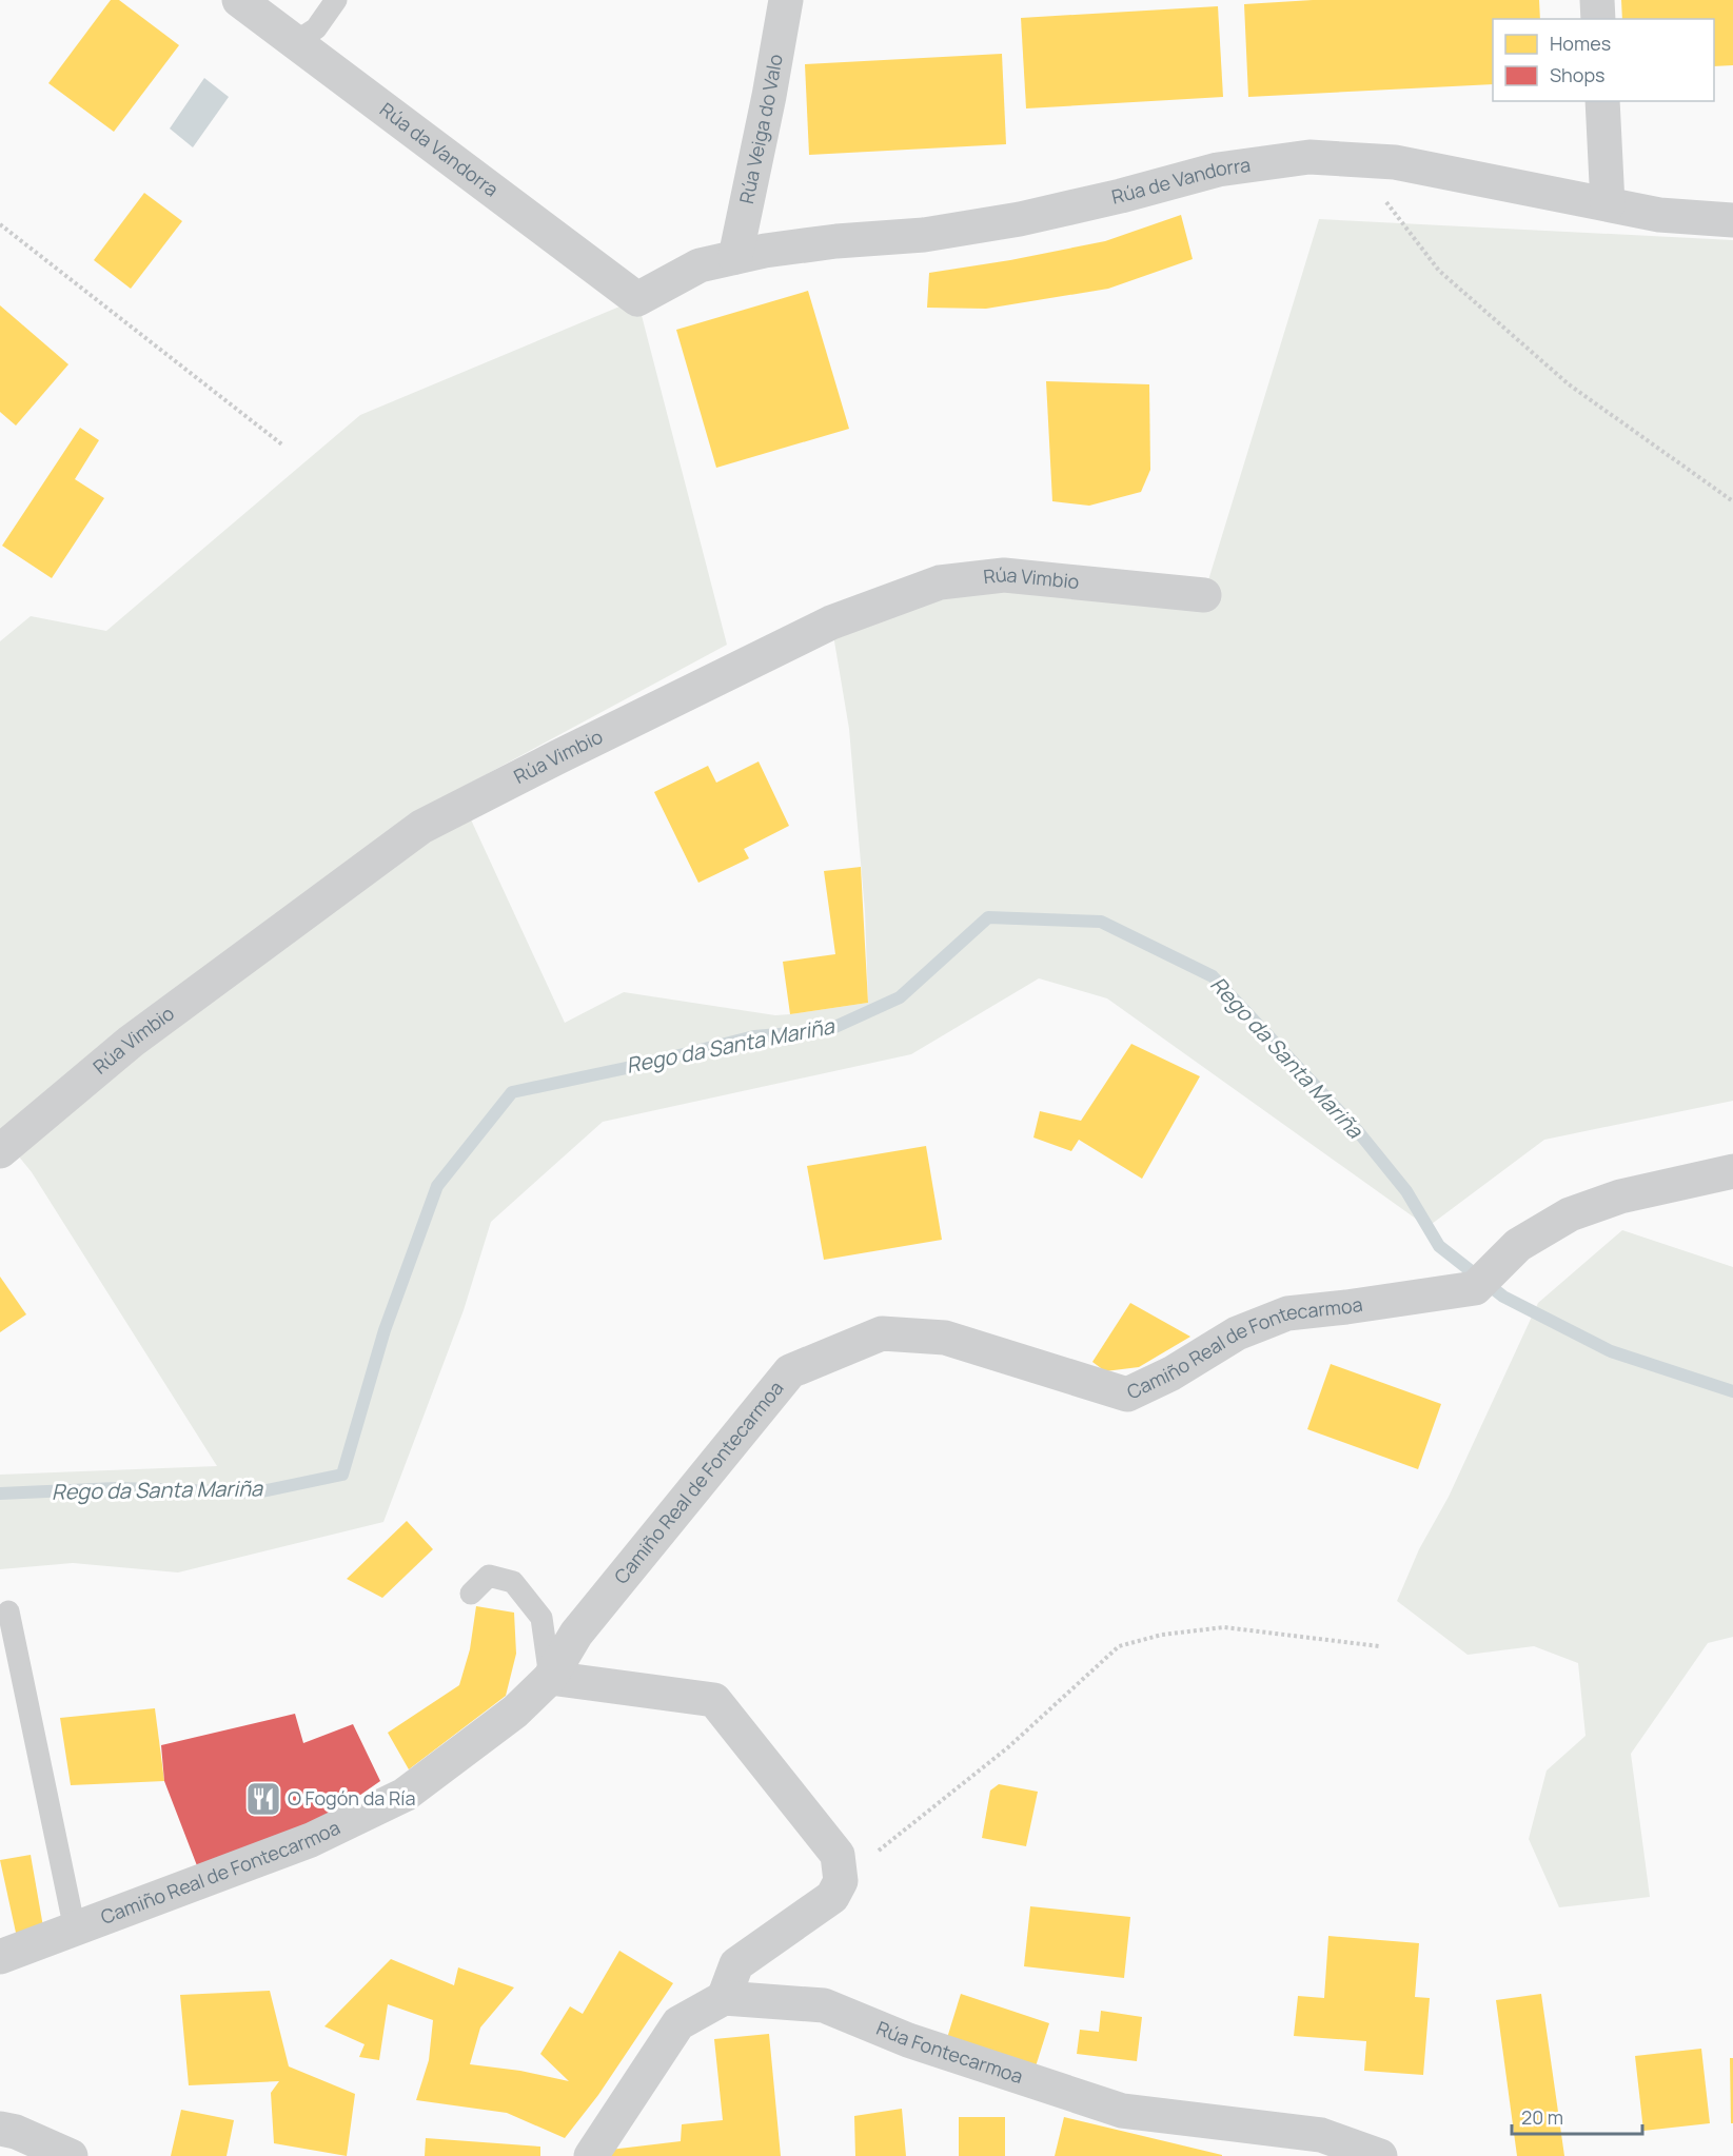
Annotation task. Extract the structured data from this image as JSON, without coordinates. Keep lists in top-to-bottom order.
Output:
{
  "streets": {
    "street": [
      "Rúa Veiga do Valo",
      "Rúa da Vandorra",
      "Rúa de Vandorra",
      "Rúa Vimbio",
      "Camiño Real de Fontecarmoa",
      "Rúa Fontecarmoa"
    ]
  },
  "crossings": [
    ["Rúa Veiga do Valo", "Rúa de Vandorra"],
    ["Rúa da Vandorra", "Rúa de Vandorra"]
  ],
  "water": ["Rego da Santa Mariña"],
  "places": {
    "restaurant": ["O Fogón da Ría"]
  },
  "legend": ["Homes", "Shops"],
  "scale_bar": "20 m"
}
